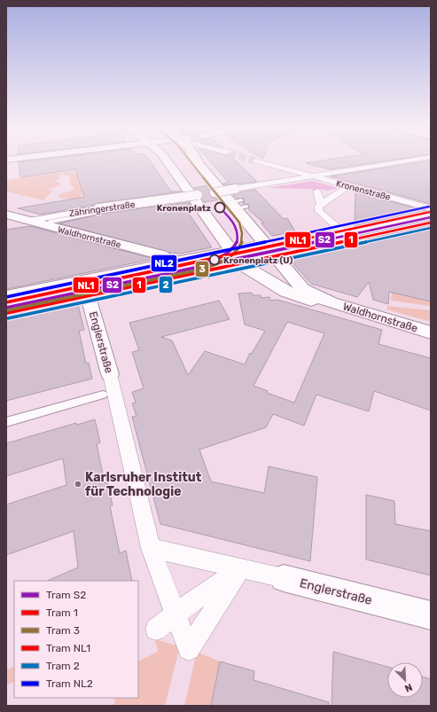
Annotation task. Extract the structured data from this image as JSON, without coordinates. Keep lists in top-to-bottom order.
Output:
{
  "streets": {
    "main road": ["Waldhornstraße"],
    "street": ["Kronenstraße", "Zähringerstraße", "Englerstraße"]
  },
  "crossings": [
    ["Zähringerstraße", "Waldhornstraße"]
  ],
  "places": ["Kronenplatz", "Kronenplatz (U)", "Karlsruher Institut für Technologie"],
  "lines": [
    "tram line 3",
    "tram line NL2",
    "tram line S2",
    "tram line NL1",
    "tram line 1",
    "tram line 2"
  ],
  "legend": [
    "Tram S2",
    "Tram 1",
    "Tram 3",
    "Tram NL1",
    "Tram 2",
    "Tram NL2"
  ],
  "north": "bottom right"
}
